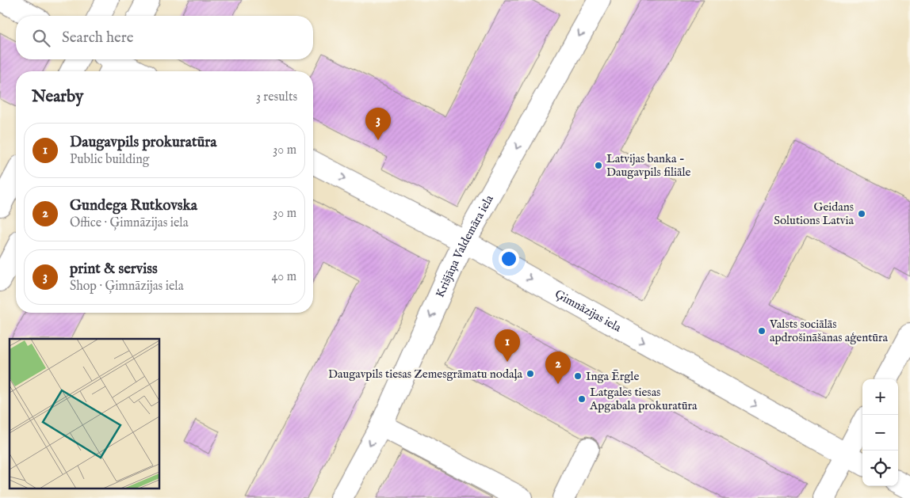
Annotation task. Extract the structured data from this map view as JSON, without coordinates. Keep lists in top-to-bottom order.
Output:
{
  "streets": {
    "street": ["Krišjāņa Valdemāra iela", "Ģimnāzijas iela"]
  },
  "crossings": [
    ["Krišjāņa Valdemāra iela", "Ģimnāzijas iela"]
  ],
  "one_way": ["Krišjāņa Valdemāra iela", "Ģimnāzijas iela"],
  "places": [
    "Latvijas banka - Daugavpils filiāle",
    "Geidans Solutions Latvia",
    "Valsts sociālās apdrošināšanas aģentūra",
    "Daugavpils tiesas Zemesgrāmatu nodaļa",
    "Inga Ērgle",
    "Latgales tiesas Apgabala prokuratūra"
  ],
  "page": {
    "search": "Search here",
    "heading": ["Nearby", "3 results"],
    "pins": ["3", "1", "2"],
    "list": [
      {
        "mark": "1",
        "name": "Daugavpils prokuratūra",
        "note": "Public building",
        "value": "30 m"
      },
      {
        "mark": "2",
        "name": "Gundega Rutkovska",
        "note": "Office · Ģimnāzijas iela",
        "value": "30 m"
      },
      {
        "mark": "3",
        "name": "print & serviss",
        "note": "Shop · Ģimnāzijas iela",
        "value": "40 m"
      }
    ],
    "map_buttons": ["+", "−"]
  }
}
